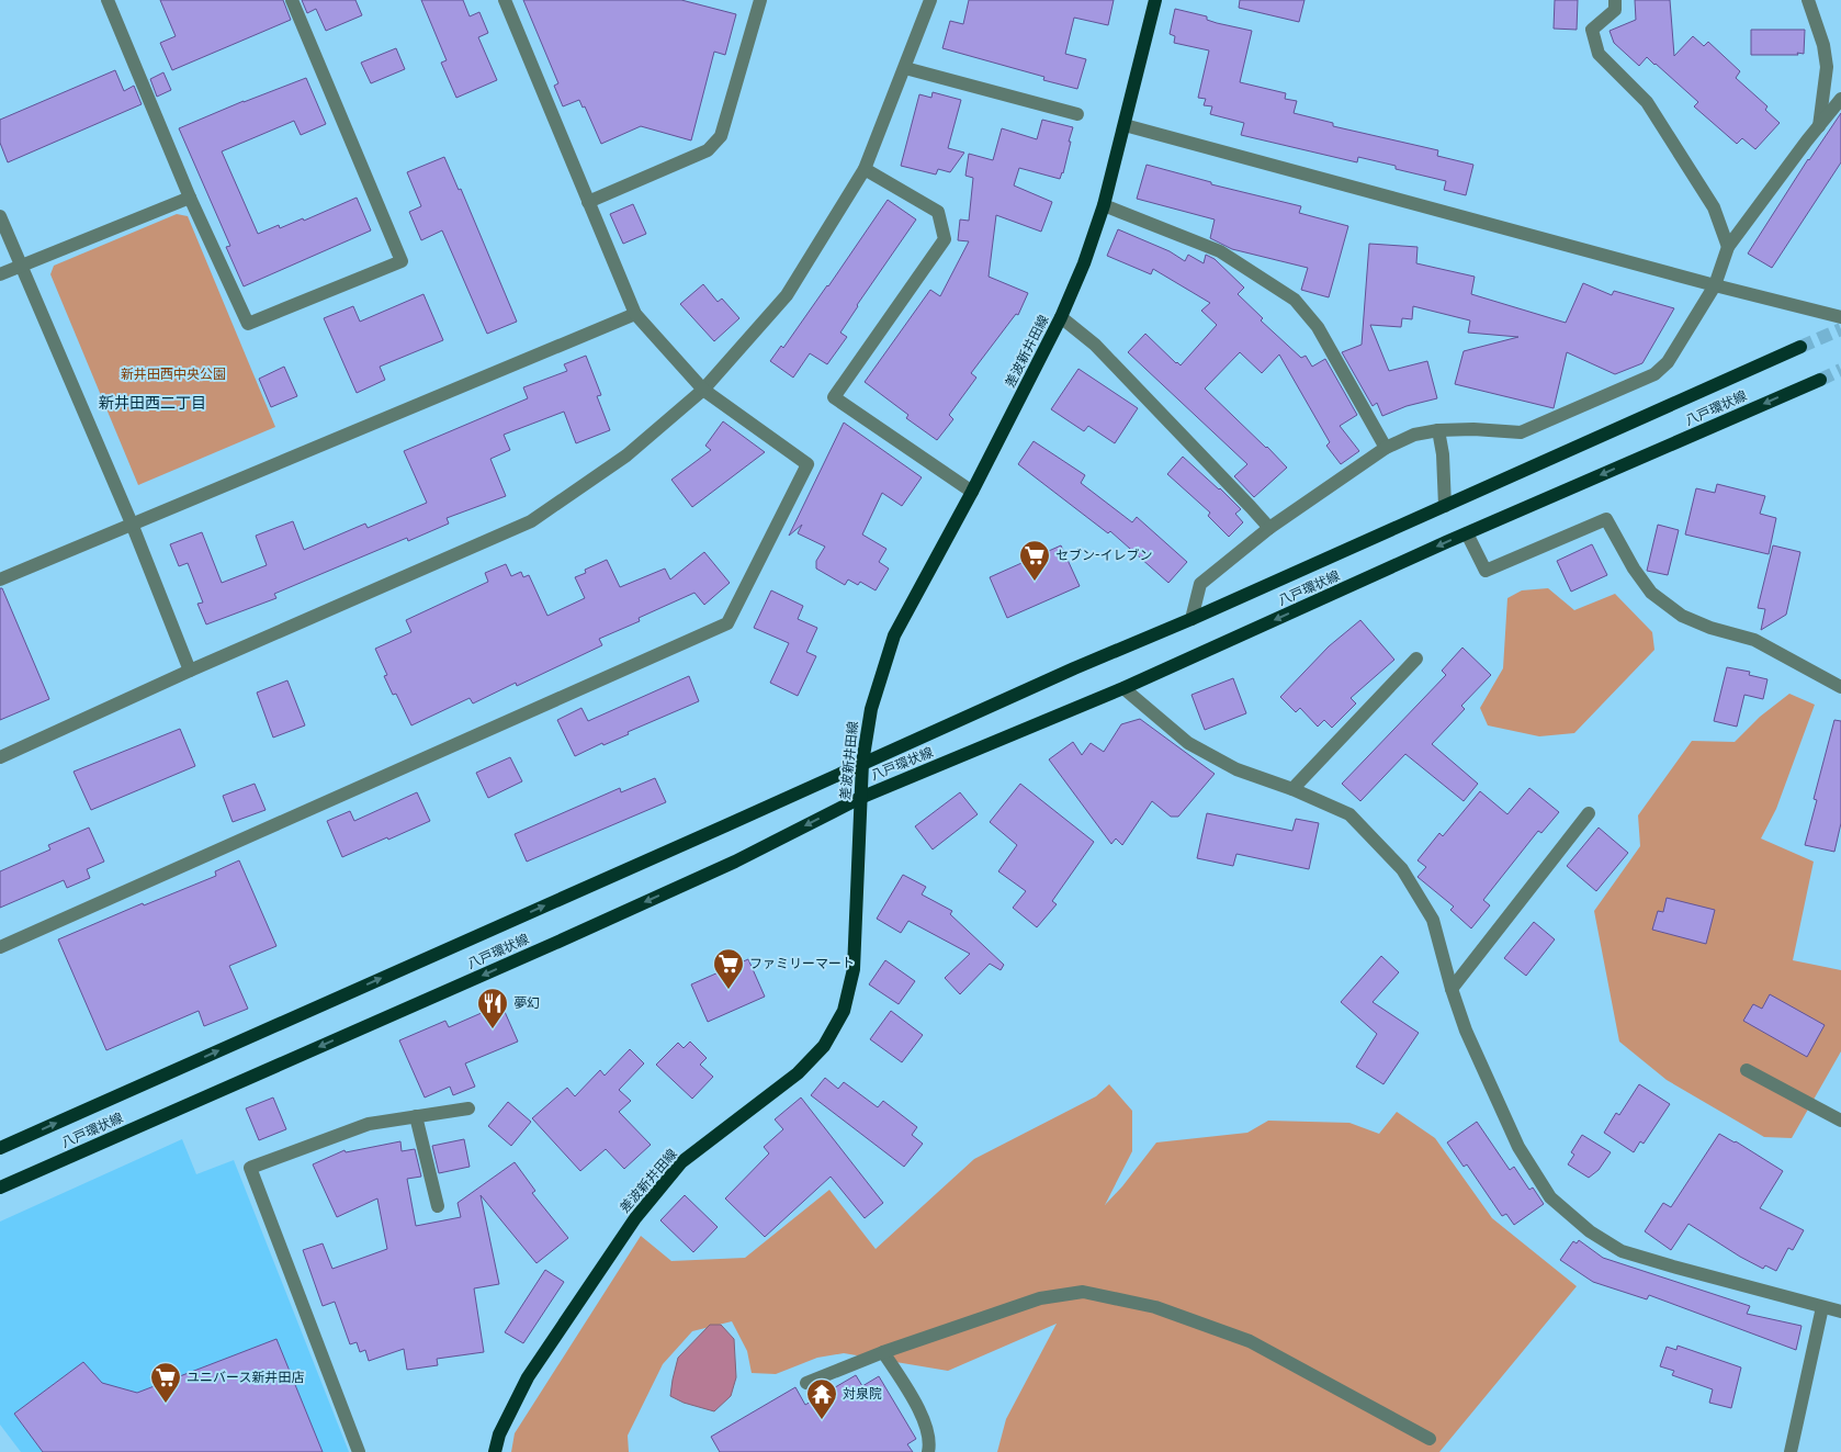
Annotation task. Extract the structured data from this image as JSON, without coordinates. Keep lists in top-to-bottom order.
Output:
{
  "streets": {
    "main road": ["差波新井田線", "八戸環状線"]
  },
  "crossings": [
    ["差波新井田線", "八戸環状線"]
  ],
  "districts": ["新井田西二丁目"],
  "parks": ["新井田西中央公園"],
  "places": {
    "supermarket": ["セブン-イレブン", "ファミリーマート", "ユニバース新井田店"],
    "restaurant": ["夢幻"],
    "temple": ["対泉院"]
  }
}
